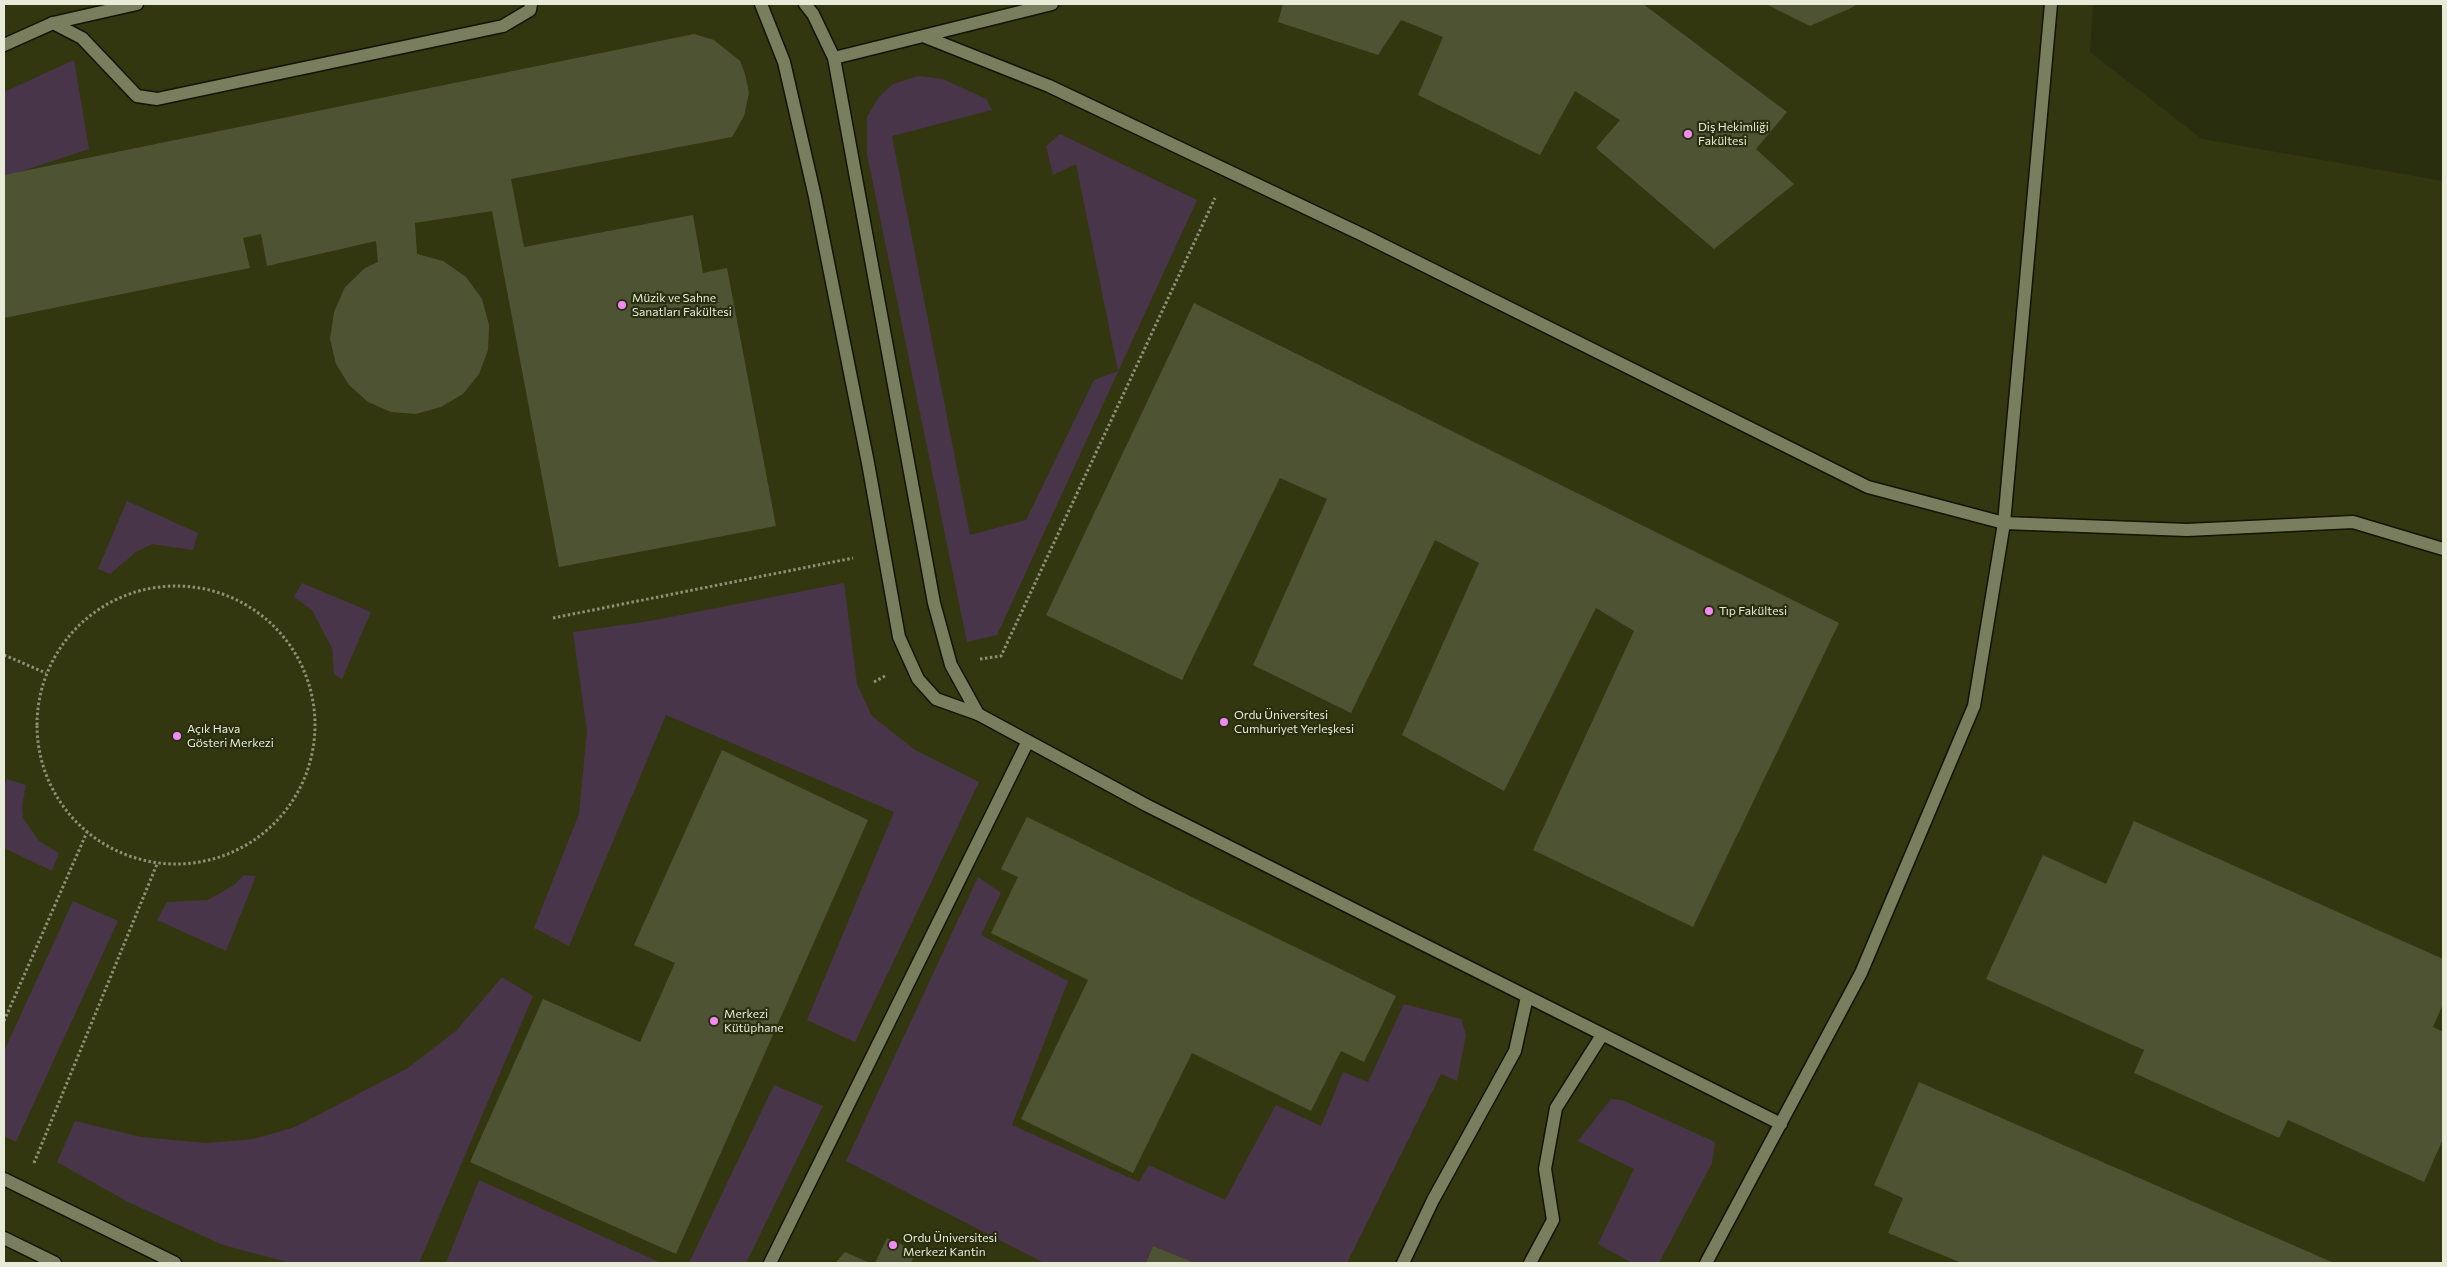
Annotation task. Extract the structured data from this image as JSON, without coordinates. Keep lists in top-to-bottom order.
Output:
{
  "places": [
    "Diş Hekimliği Fakültesi",
    "Müzik ve Sahne Sanatları Fakültesi",
    "Tıp Fakültesi",
    "Ordu Üniversitesi Cumhuriyet Yerleşkesi",
    "Açık Hava Gösteri Merkezi",
    "Merkezi Kütüphane",
    "Ordu Üniversitesi Merkezi Kantin"
  ]
}
